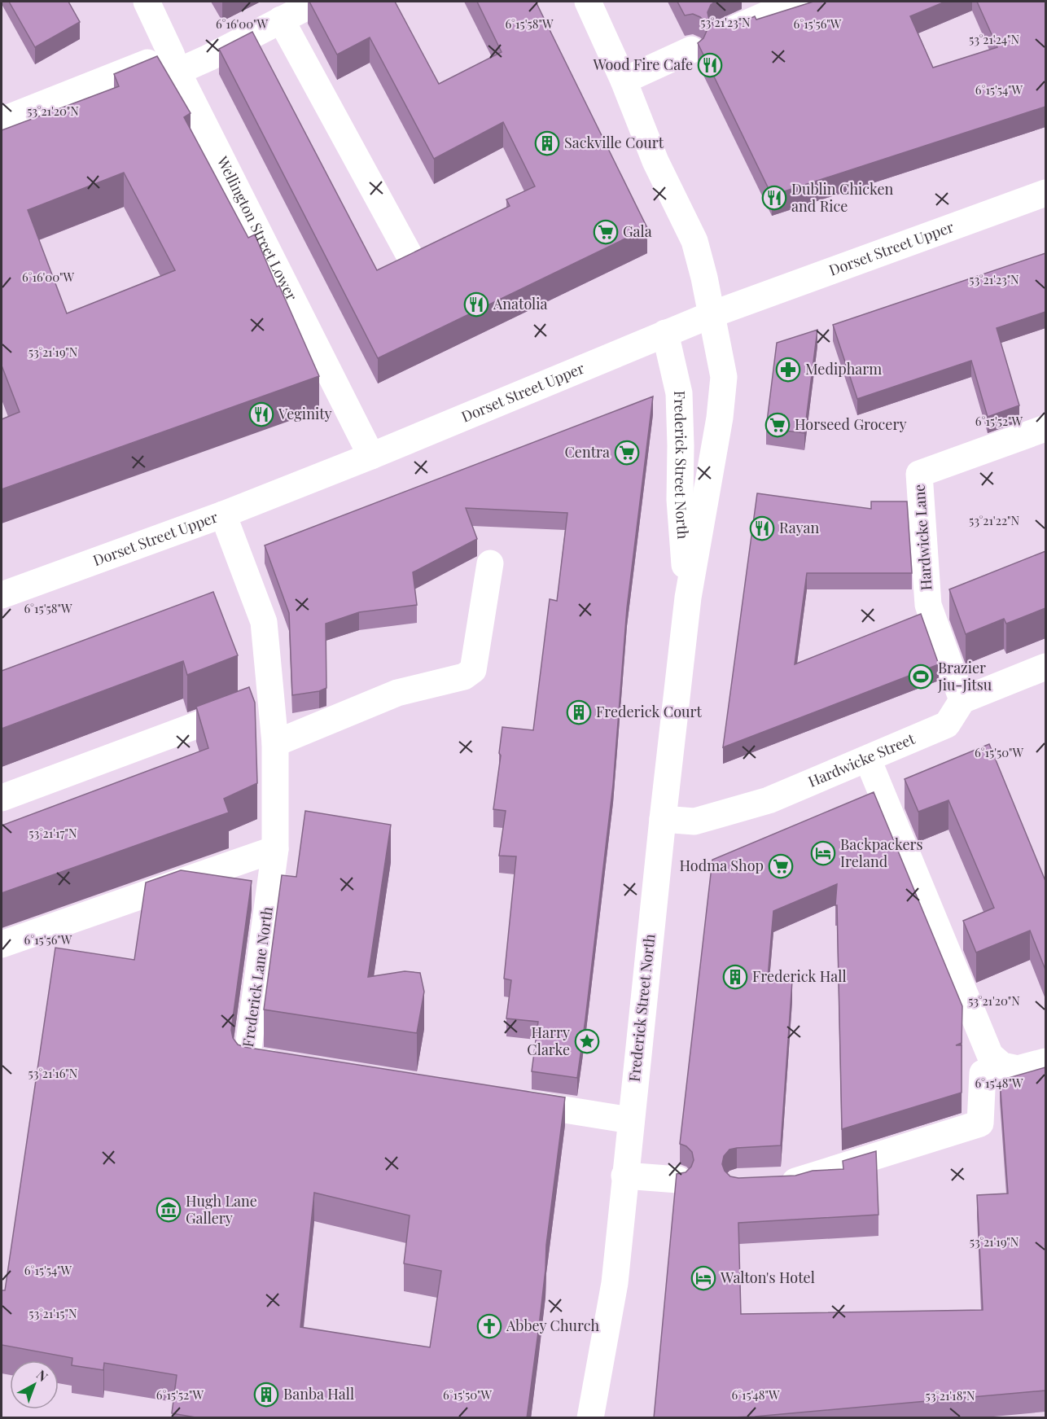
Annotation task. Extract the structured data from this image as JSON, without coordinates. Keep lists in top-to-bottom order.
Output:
{
  "streets": {
    "main road": [
      "Wellington Street Lower",
      "Dorset Street Upper",
      "Frederick Street North",
      "Hardwicke Lane",
      "Hardwicke Street",
      "Frederick Lane North"
    ]
  },
  "crossings": [
    ["Wellington Street Lower", "Dorset Street Upper"],
    ["Dorset Street Upper", "Frederick Street North"],
    ["Dorset Street Upper", "Frederick Lane North"],
    ["Frederick Street North", "Hardwicke Street"],
    ["Hardwicke Lane", "Hardwicke Street"]
  ],
  "places": {
    "restaurant": [
      "Wood Fire Cafe",
      "Dublin Chicken and Rice",
      "Anatolia",
      "Veginity",
      "Rayan"
    ],
    "building": [
      "Sackville Court",
      "Frederick Court",
      "Frederick Hall",
      "Banba Hall"
    ],
    "supermarket": [
      "Gala",
      "Horseed Grocery",
      "Centra",
      "Hodma Shop"
    ],
    "pharmacy": ["Medipharm"],
    "sports": ["Brazier Jiu-Jitsu"],
    "hotel": ["Backpackers Ireland", "Walton's Hotel"],
    "place": ["Harry Clarke"],
    "museum": ["Hugh Lane Gallery"],
    "church": ["Abbey Church"]
  },
  "north": "top right",
  "coordinates": [
    "53°21'23\"N",
    "6°16'00\"W",
    "6°15'58\"W",
    "6°15'56\"W",
    "53°21'24\"N",
    "6°15'54\"W",
    "53°21'20\"N",
    "53°21'19\"N",
    "6°15'52\"W",
    "53°21'22\"N",
    "6°15'50\"W",
    "53°21'17\"N",
    "53°21'16\"N",
    "6°15'48\"W",
    "53°21'15\"N",
    "53°21'18\"N"
  ]
}
